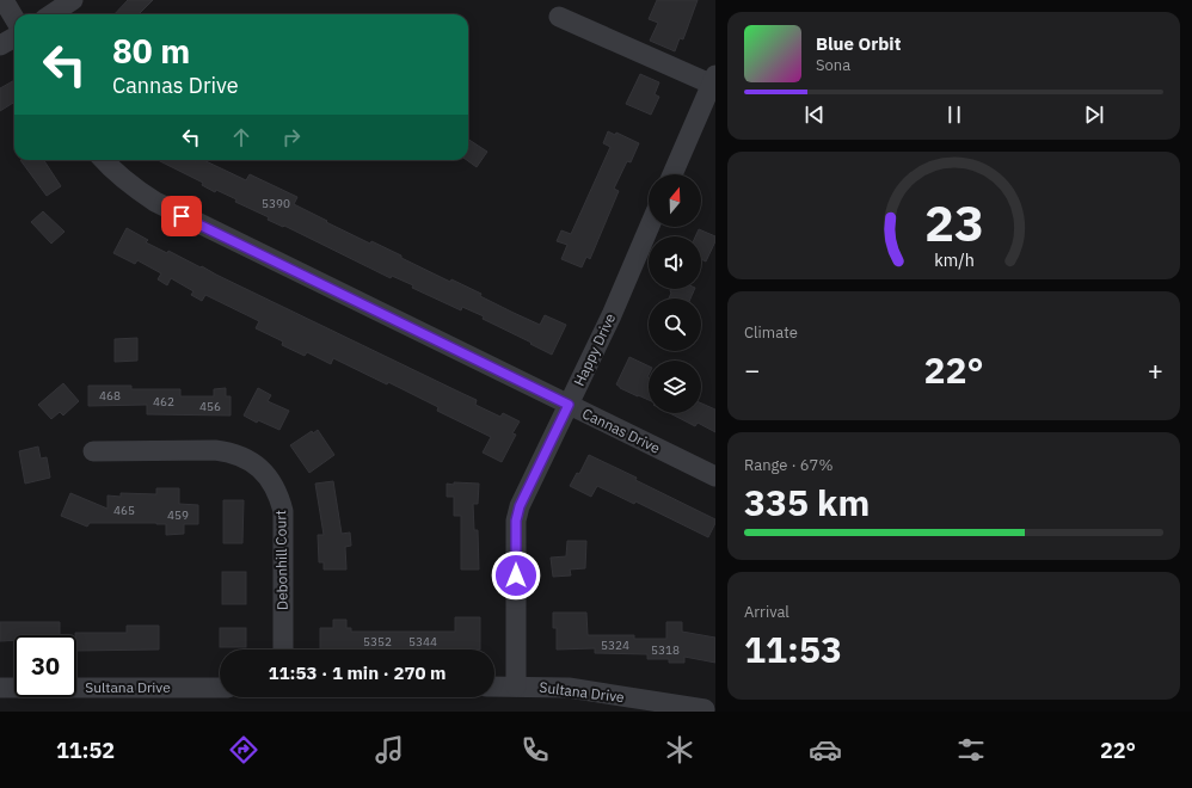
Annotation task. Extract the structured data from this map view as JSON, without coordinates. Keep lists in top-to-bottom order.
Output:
{
  "streets": {
    "street": [
      "Happy Drive",
      "Cannas Drive",
      "Debonhill Court",
      "Sultana Drive"
    ]
  },
  "crossings": [
    ["Happy Drive", "Cannas Drive"],
    ["Happy Drive", "Sultana Drive"]
  ],
  "house_numbers": [
    "5390",
    "468",
    "462",
    "456",
    "465",
    "459",
    "5352",
    "5344",
    "5324",
    "5318"
  ],
  "north": "top",
  "page": {
    "turn": ["80 m", "Cannas Drive"],
    "song": ["Blue Orbit", "Sona"],
    "tile": [
      "Climate",
      ["Range · 67%", "335 km"],
      ["Arrival", "11:53"]
    ],
    "heat": ["−", "22°", "+"],
    "limit": "30",
    "trip": "11:53 · 1 min · 270 m",
    "tabs": ["11:52", "22°"],
    "gauge": ["23", "km/h"]
  }
}
